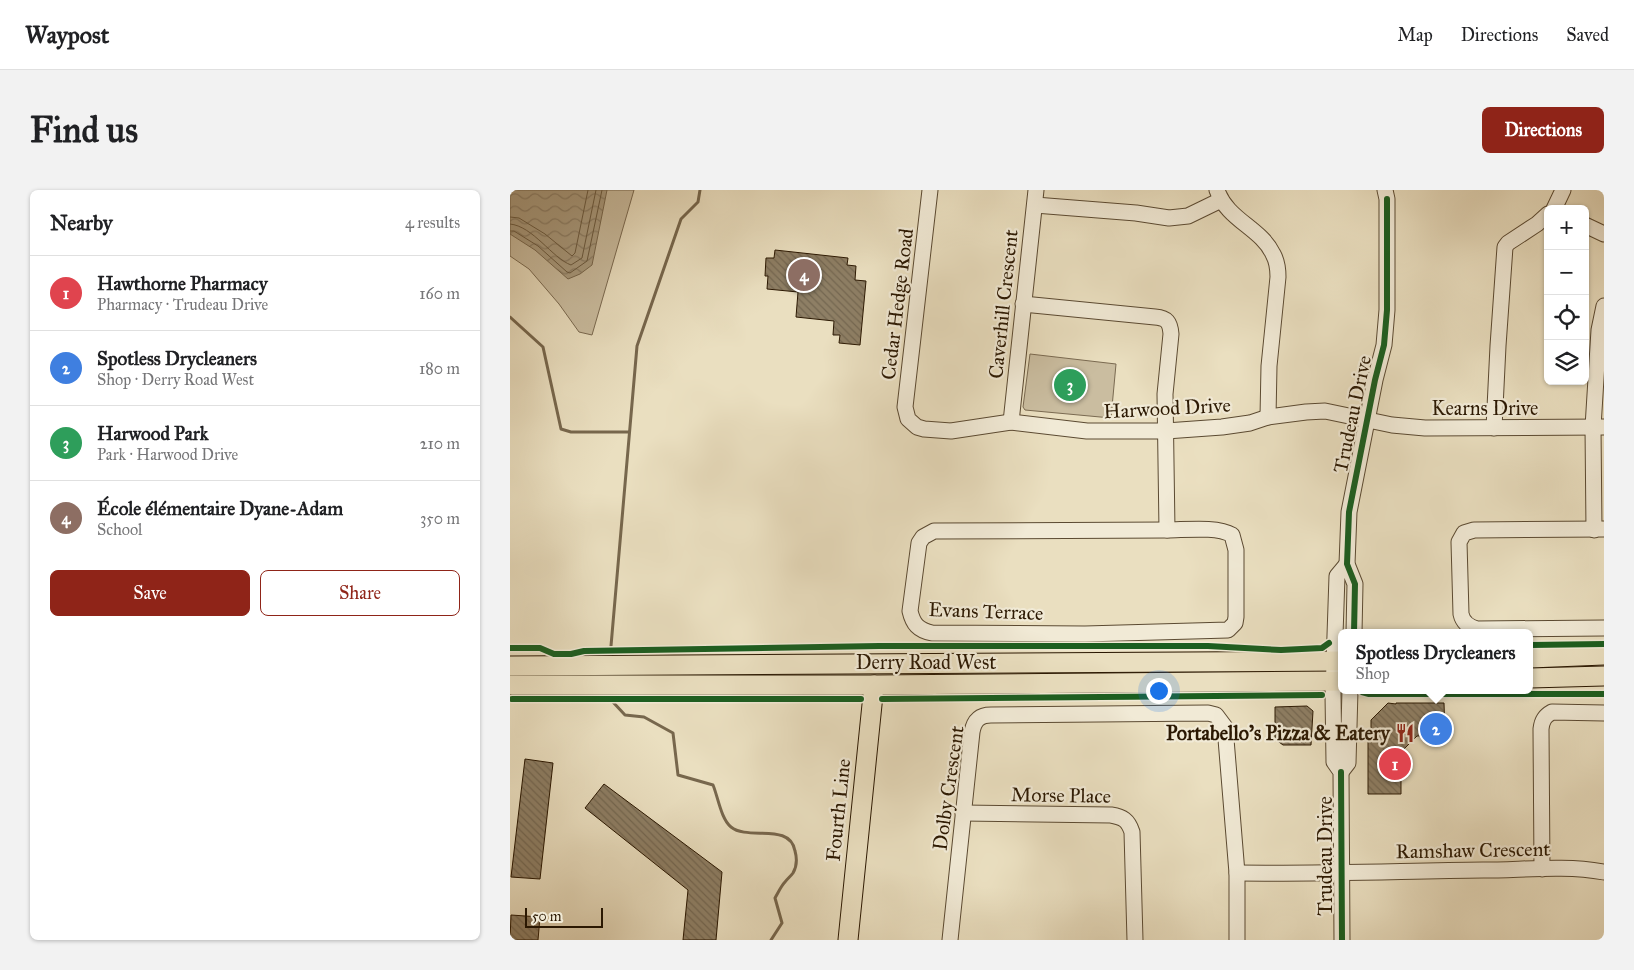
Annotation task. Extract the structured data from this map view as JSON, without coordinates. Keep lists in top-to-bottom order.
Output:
{
  "streets": {
    "main road": ["Derry Road West", "Fourth Line"],
    "street": [
      "Cedar Hedge Road",
      "Caverhill Crescent",
      "Harwood Drive",
      "Kearns Drive",
      "Trudeau Drive",
      "Evans Terrace",
      "Dolby Crescent",
      "Morse Place",
      "Ramshaw Crescent"
    ]
  },
  "crossings": [
    ["Cedar Hedge Road", "Harwood Drive"],
    ["Caverhill Crescent", "Harwood Drive"],
    ["Harwood Drive", "Kearns Drive"],
    ["Harwood Drive", "Trudeau Drive"],
    ["Kearns Drive", "Trudeau Drive"],
    ["Trudeau Drive", "Derry Road West"],
    ["Trudeau Drive", "Ramshaw Crescent"],
    ["Derry Road West", "Fourth Line"],
    ["Dolby Crescent", "Morse Place"],
    ["Dolby Crescent", "Ramshaw Crescent"]
  ],
  "places": {
    "restaurant": ["Portabello's Pizza & Eatery"]
  },
  "scale_bar": "50 m",
  "page": {
    "header": "Waypost",
    "nav": ["Map", "Directions", "Saved"],
    "buttons": [
      "Directions",
      ["Save", "Share"]
    ],
    "title": "Find us",
    "heading": ["Nearby", "4 results"],
    "map_buttons": ["+", "−"],
    "list": [
      {
        "mark": "1",
        "name": "Hawthorne Pharmacy",
        "note": "Pharmacy · Trudeau Drive",
        "value": "160 m"
      },
      {
        "mark": "2",
        "name": "Spotless Drycleaners",
        "note": "Shop · Derry Road West",
        "value": "180 m"
      },
      {
        "mark": "3",
        "name": "Harwood Park",
        "note": "Park · Harwood Drive",
        "value": "210 m"
      },
      {
        "mark": "4",
        "name": "École élémentaire Dyane-Adam",
        "note": "School",
        "value": "350 m"
      }
    ],
    "pins": [
      "4",
      "3",
      "2",
      "1"
    ],
    "popup": ["Spotless Drycleaners", "Shop"],
    "scale": "50 m"
  }
}
